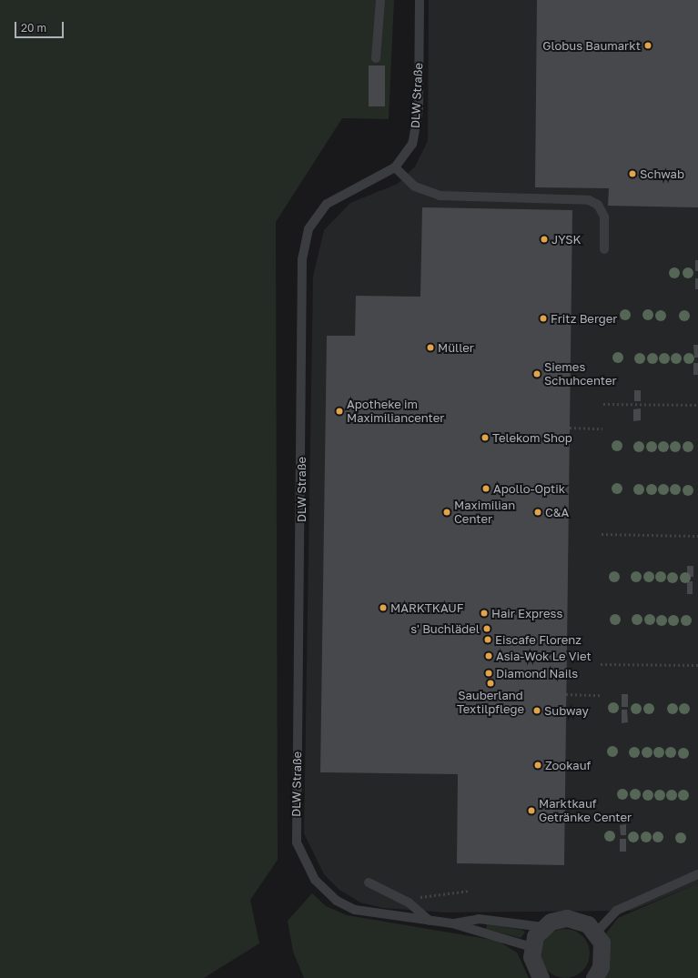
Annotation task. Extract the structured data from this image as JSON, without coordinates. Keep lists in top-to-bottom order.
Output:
{
  "streets": {
    "street": ["DLW Straße"]
  },
  "places": [
    "Globus Baumarkt",
    "Schwab",
    "JYSK",
    "Fritz Berger",
    "Müller",
    "Siemes Schuhcenter",
    "Apotheke im Maximiliancenter",
    "Telekom Shop",
    "Apollo-Optik",
    "Maximilian Center",
    "C&A",
    "MARKTKAUF",
    "Hair Express",
    "s' Buchlädel",
    "Eiscafe Florenz",
    "Asia-Wok Le Viet",
    "Diamond Nails",
    "Sauberland Textilpflege",
    "Subway",
    "Zookauf",
    "Marktkauf Getränke Center"
  ],
  "scale_bar": "20 m"
}
